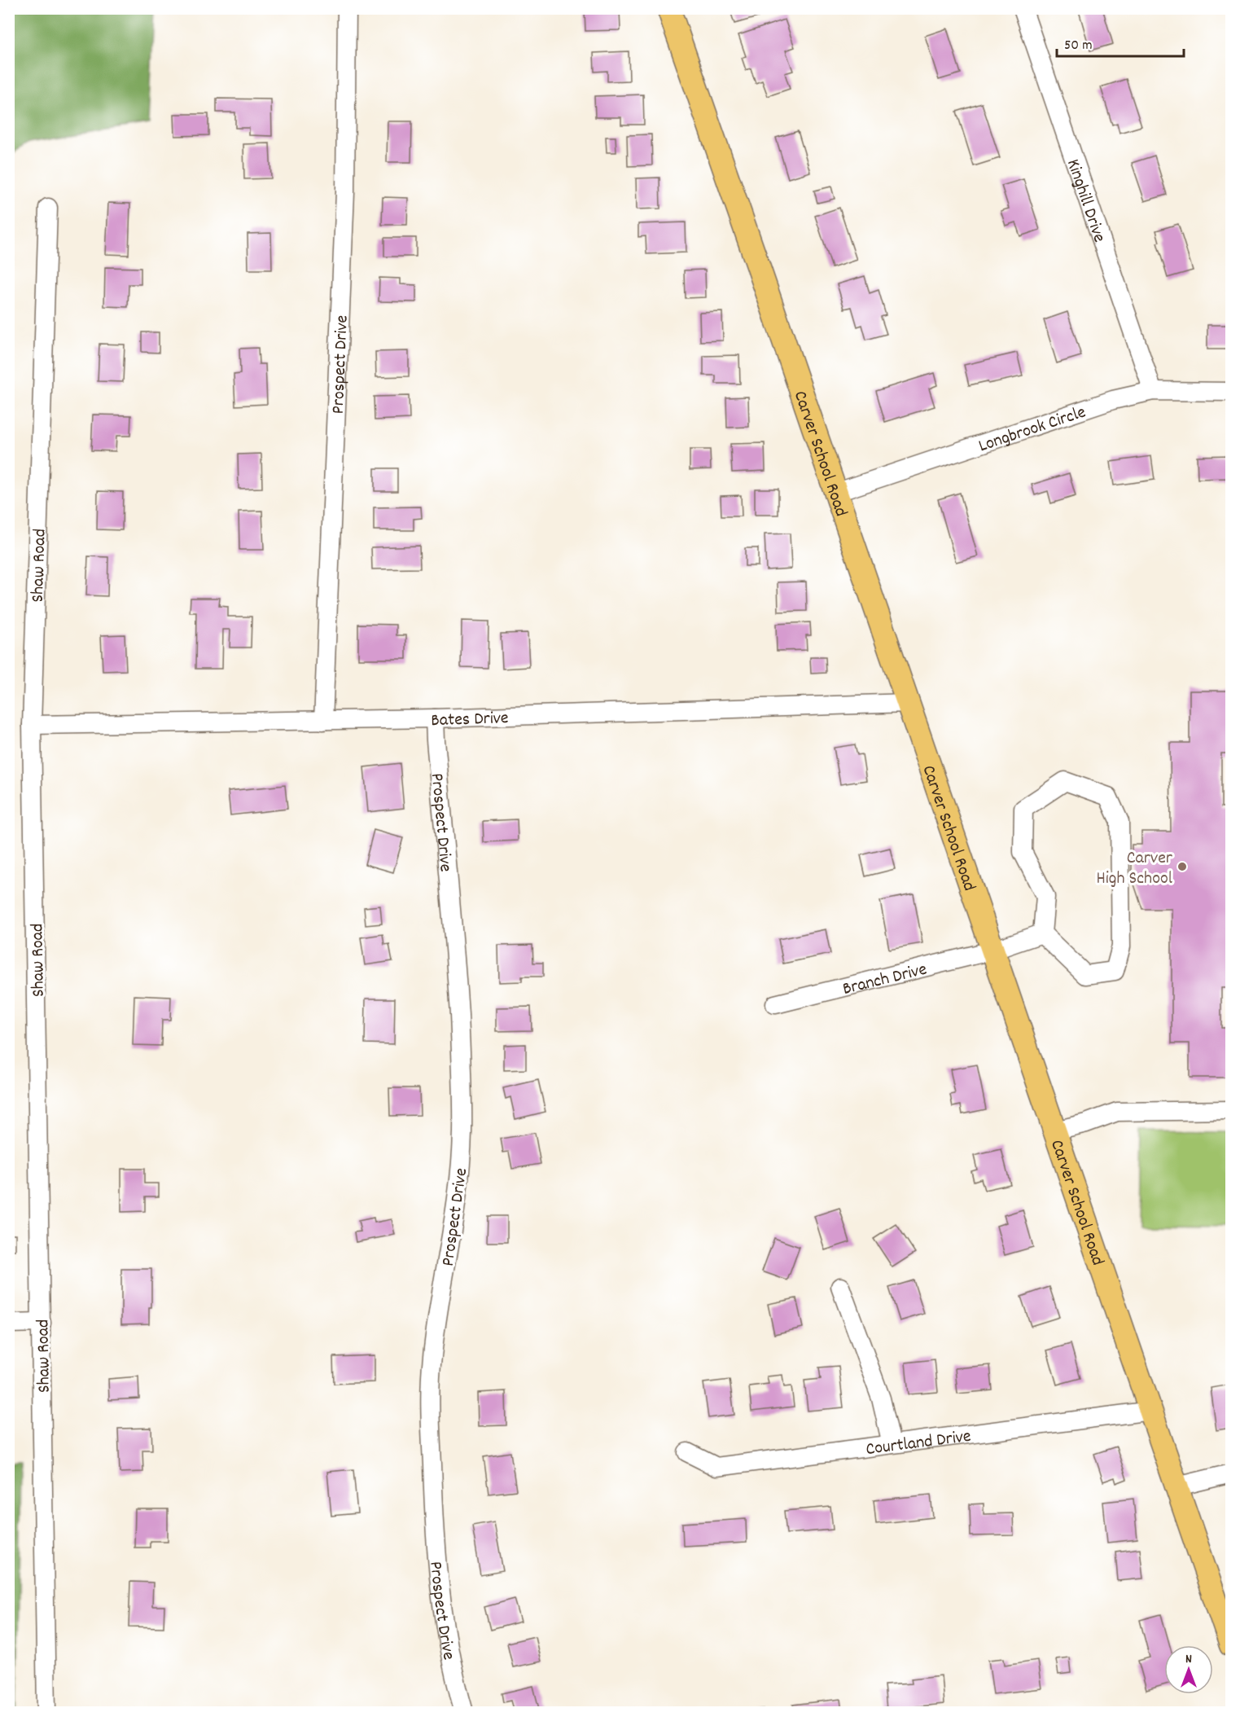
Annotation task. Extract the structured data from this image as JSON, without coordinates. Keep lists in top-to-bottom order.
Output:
{
  "streets": {
    "main road": ["Carver School Road"],
    "street": [
      "Kinghill Drive",
      "Prospect Drive",
      "Longbrook Circle",
      "Shaw Road",
      "Bates Drive",
      "Branch Drive",
      "Courtland Drive"
    ]
  },
  "crossings": [
    ["Kinghill Drive", "Longbrook Circle"],
    ["Prospect Drive", "Bates Drive"],
    ["Longbrook Circle", "Carver School Road"],
    ["Carver School Road", "Bates Drive"],
    ["Carver School Road", "Branch Drive"],
    ["Carver School Road", "Courtland Drive"],
    ["Shaw Road", "Bates Drive"]
  ],
  "places": ["Carver High School"],
  "scale_bar": "50 m",
  "north": "top"
}
